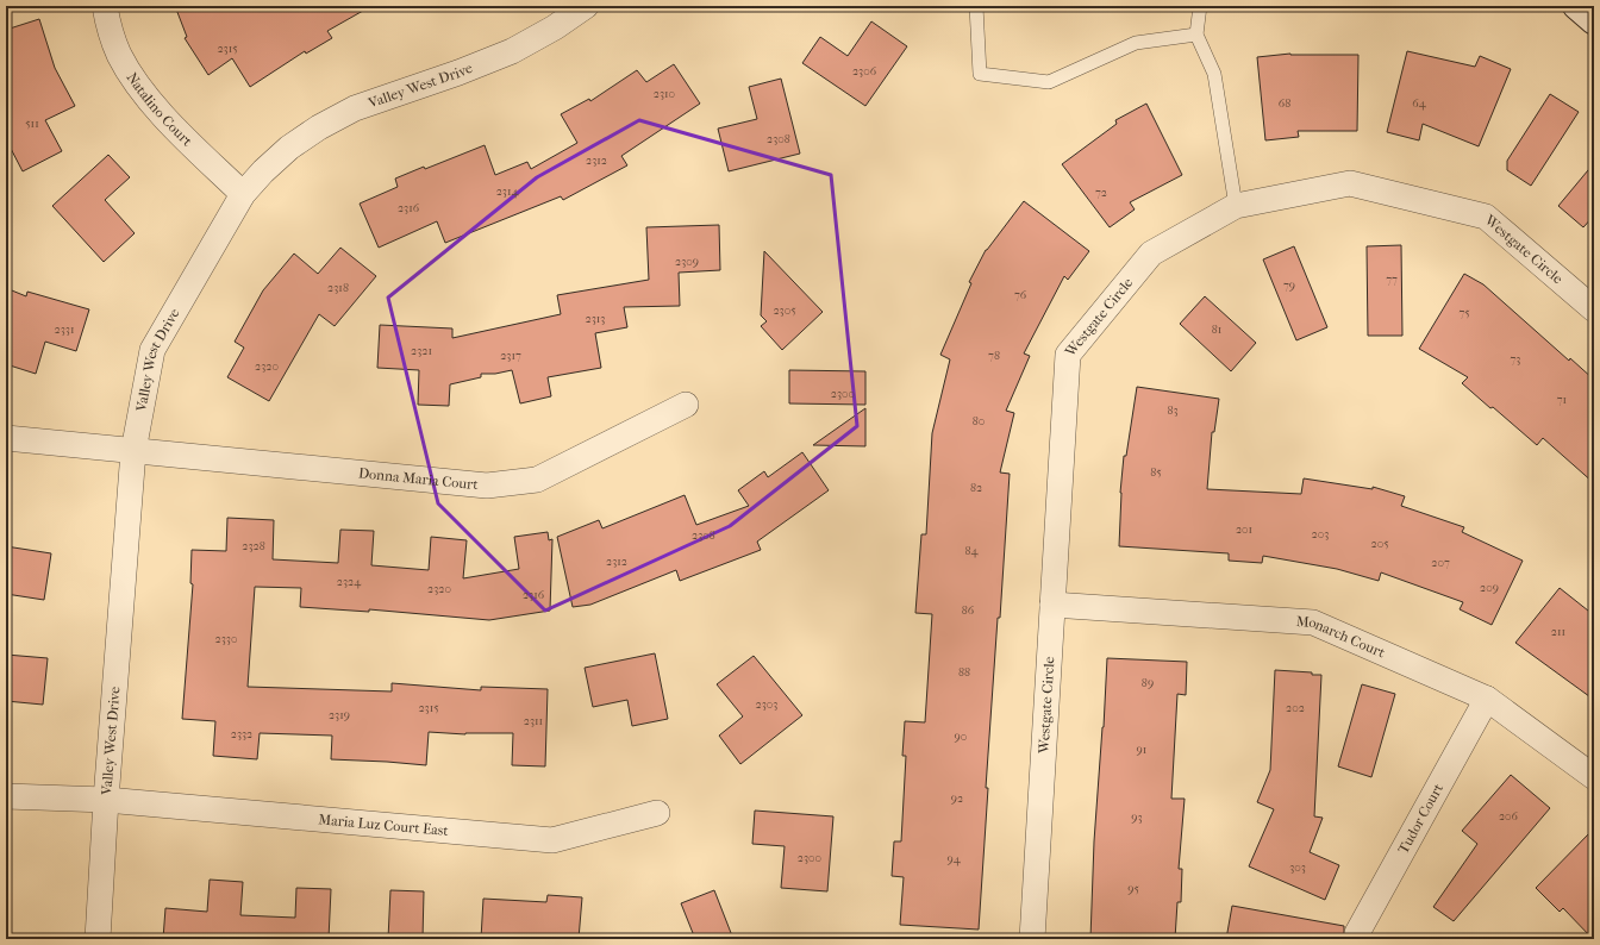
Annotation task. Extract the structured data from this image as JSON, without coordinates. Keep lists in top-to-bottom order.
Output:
{
  "streets": {
    "street": [
      "Valley West Drive",
      "Natalino Court",
      "Westgate Circle",
      "Donna Maria Court",
      "Monarch Court",
      "Tudor Court",
      "Maria Luz Court East"
    ]
  },
  "crossings": [
    ["Valley West Drive", "Natalino Court"],
    ["Valley West Drive", "Donna Maria Court"],
    ["Valley West Drive", "Maria Luz Court East"],
    ["Westgate Circle", "Monarch Court"],
    ["Monarch Court", "Tudor Court"]
  ],
  "house_numbers": [
    "2315",
    "2306",
    "2310",
    "68",
    "64",
    "511",
    "2308",
    "2312",
    "2314",
    "72",
    "2316",
    "2309",
    "77",
    "79",
    "2318",
    "76",
    "2305",
    "75",
    "2313",
    "2331",
    "81",
    "2321",
    "2317",
    "78",
    "73",
    "2320",
    "2300",
    "71",
    "83",
    "80",
    "85",
    "82",
    "201",
    "203",
    "2308",
    "205",
    "2328",
    "84",
    "2312",
    "207",
    "2324",
    "209",
    "2320",
    "2316",
    "86",
    "211",
    "2330",
    "88",
    "89",
    "2303",
    "2315",
    "202",
    "2319",
    "2311",
    "2332",
    "90",
    "91",
    "92",
    "206",
    "93",
    "2300",
    "94",
    "303",
    "95"
  ]
}
